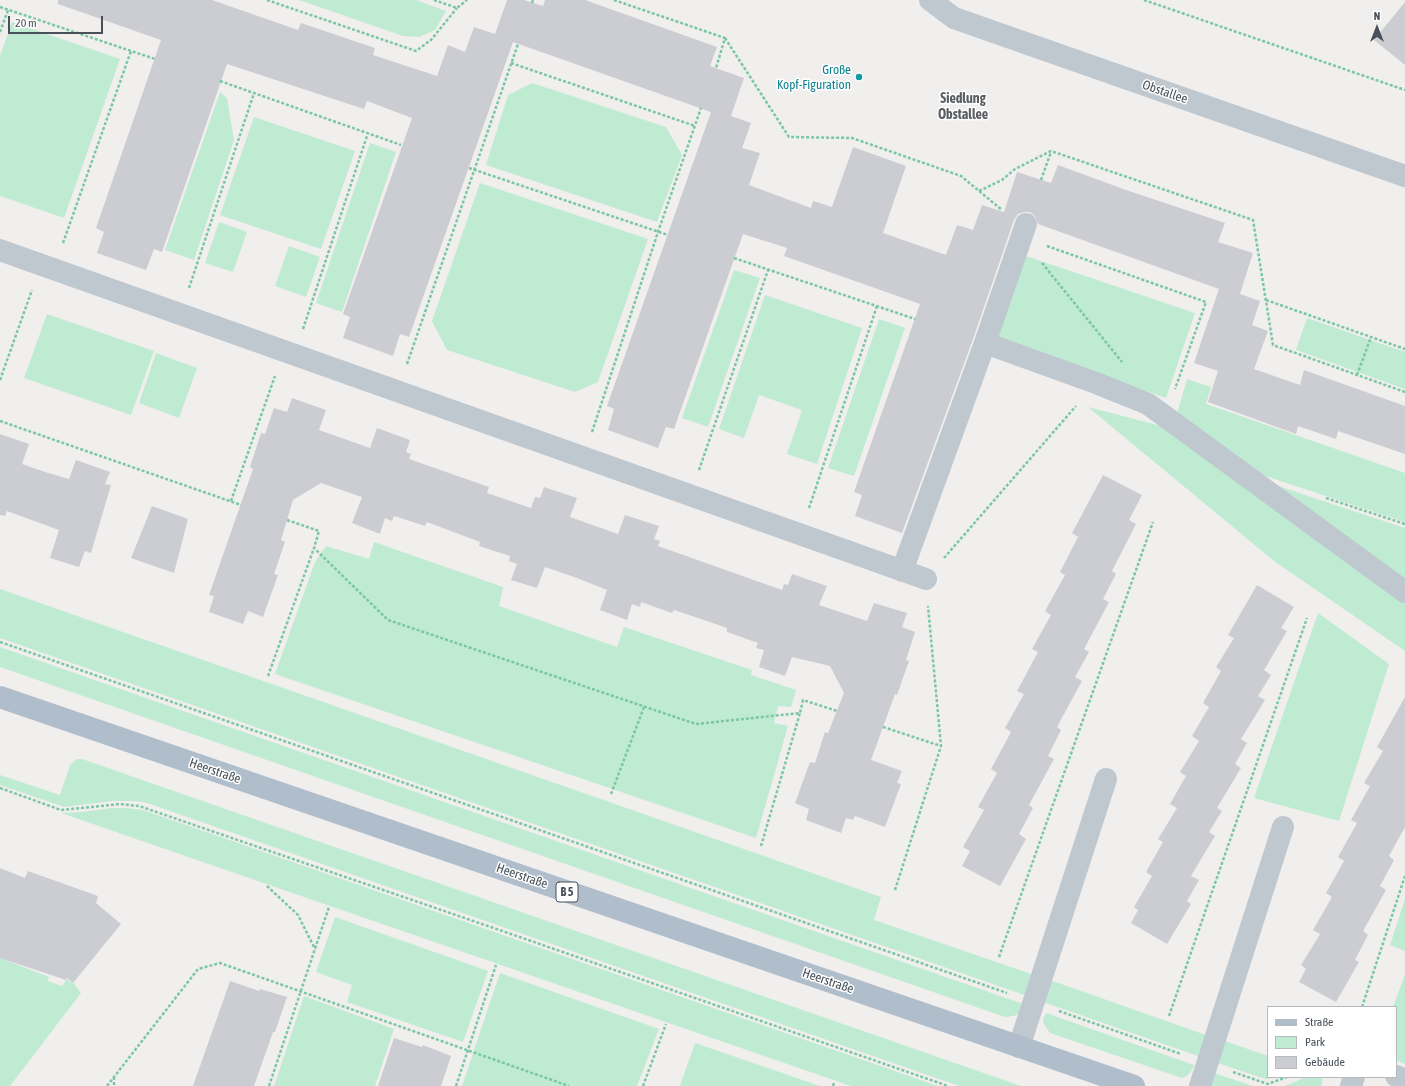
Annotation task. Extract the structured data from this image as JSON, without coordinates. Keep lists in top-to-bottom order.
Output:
{
  "streets": {
    "main road": ["Heerstraße", "B 5"],
    "street": ["Obstallee"]
  },
  "districts": ["Siedlung Obstallee"],
  "places": ["Große Kopf-Figuration"],
  "legend": ["Straße", "Park", "Gebäude"],
  "scale_bar": "20 m",
  "north": "top"
}
